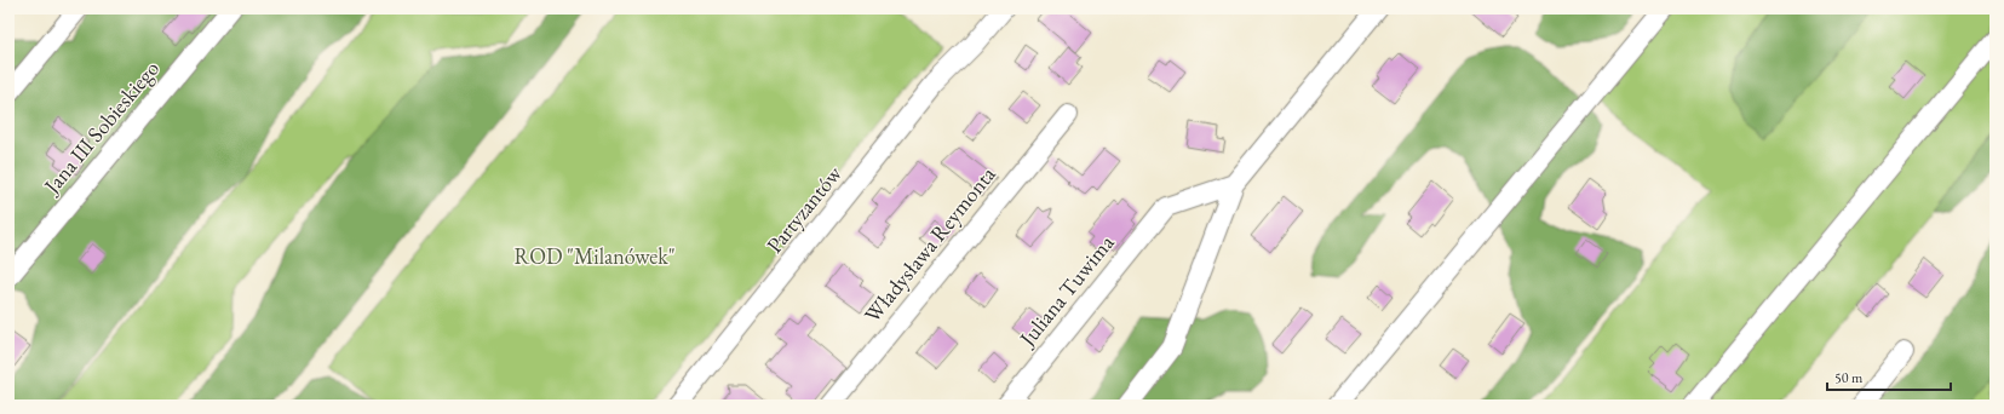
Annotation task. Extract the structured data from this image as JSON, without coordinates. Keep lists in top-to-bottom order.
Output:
{
  "streets": {
    "street": [
      "Jana III Sobieskiego",
      "Partyzantów",
      "Władysława Reymonta",
      "Juliana Tuwima"
    ]
  },
  "parks": ["ROD \"Milanówek\""],
  "scale_bar": "50 m"
}
